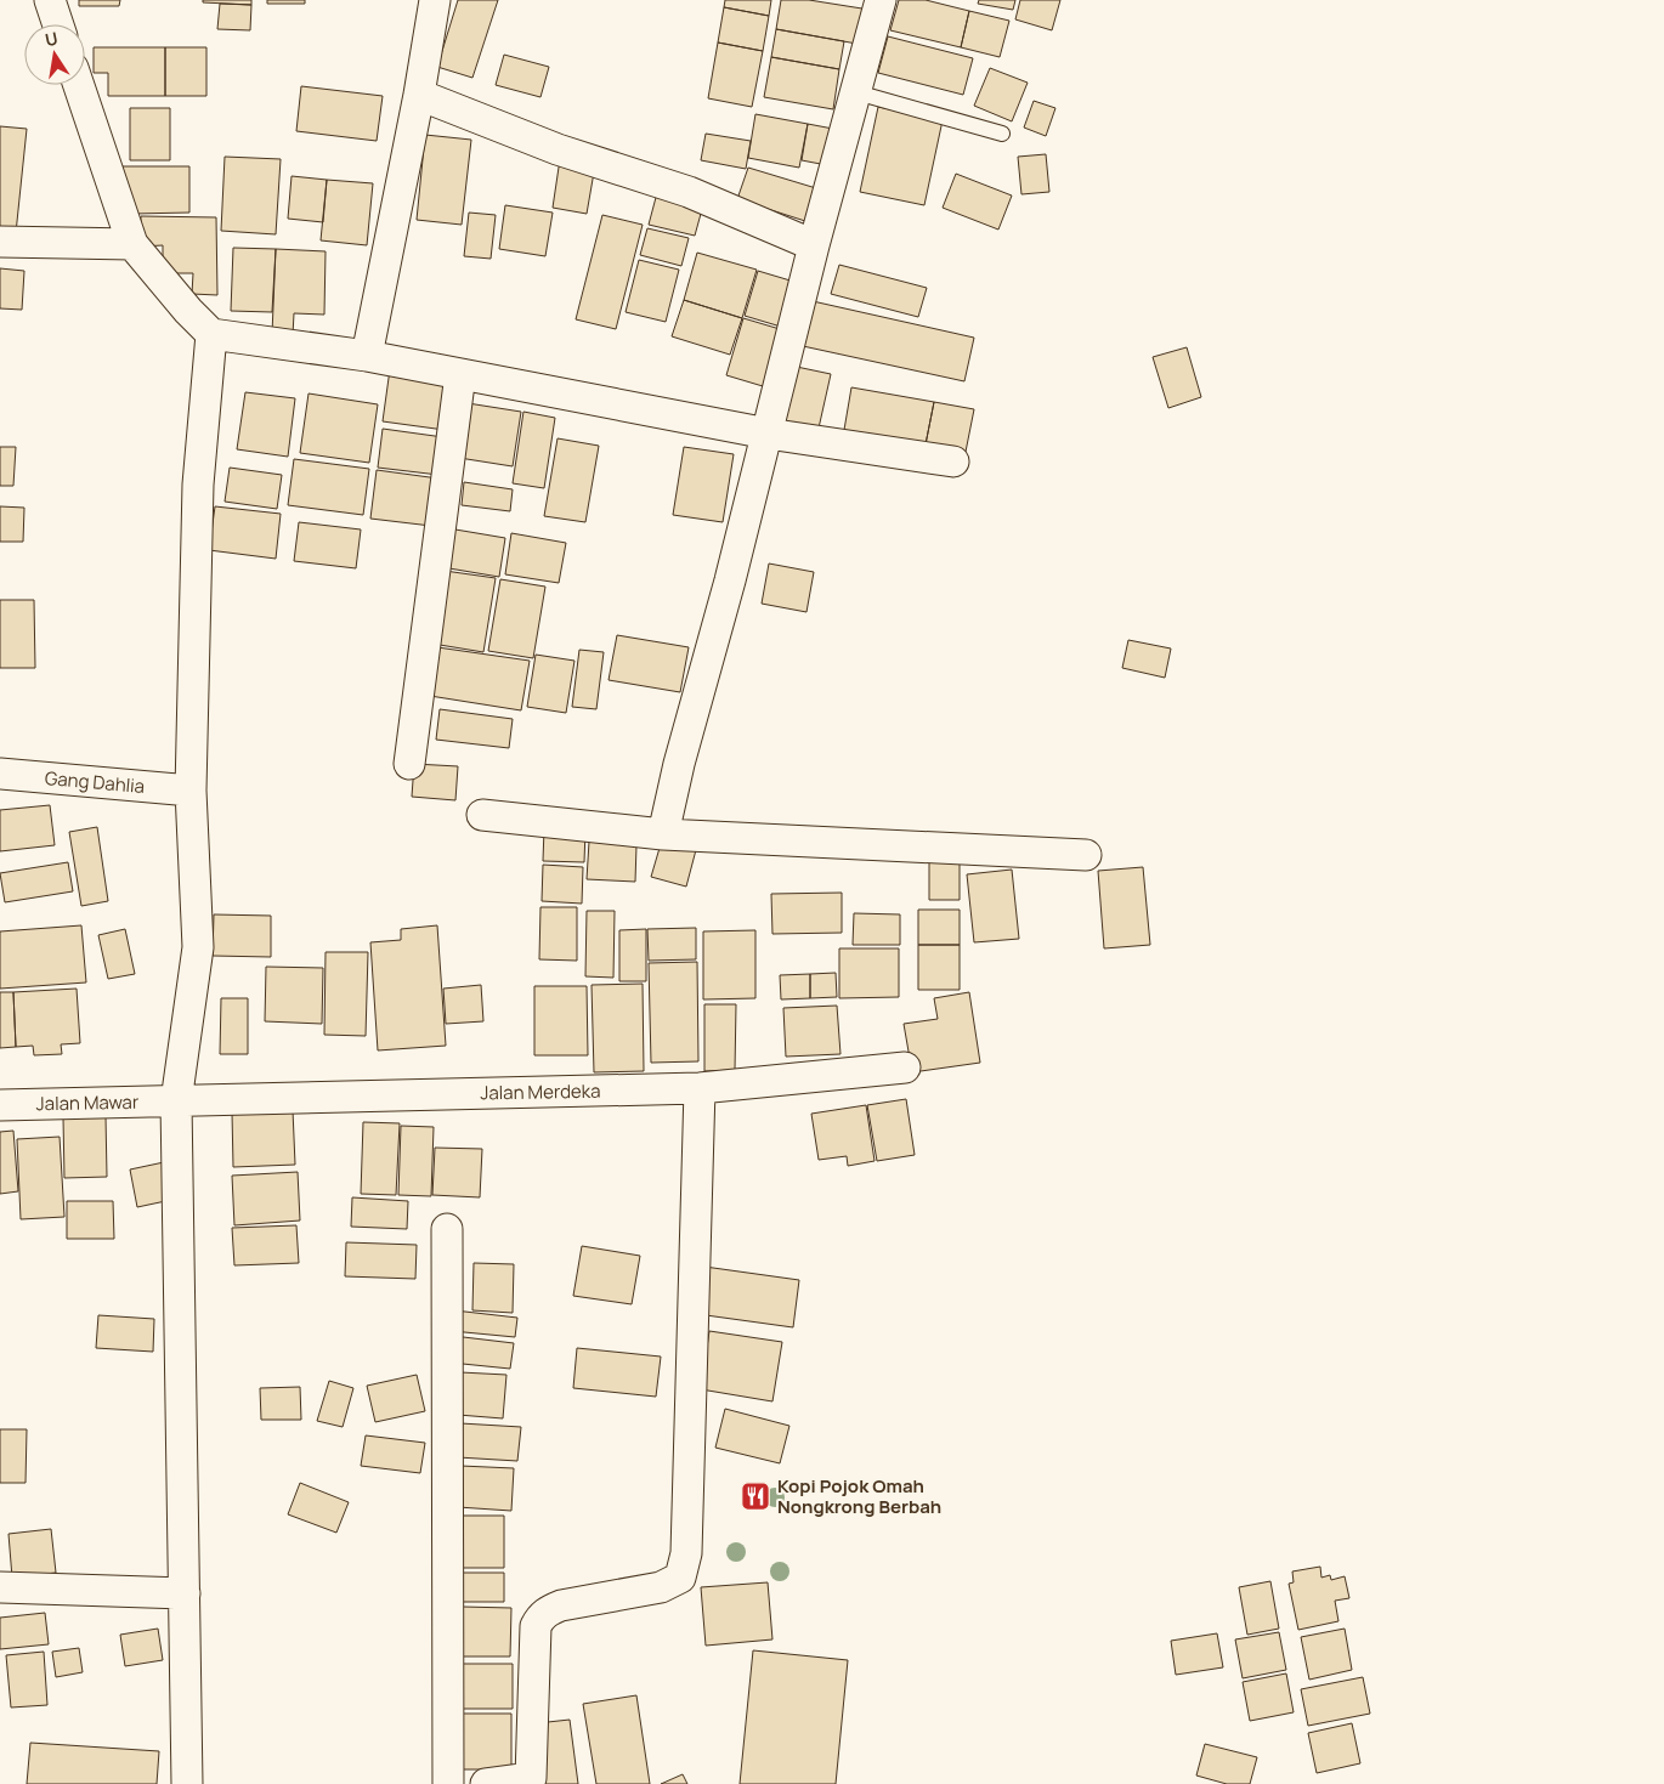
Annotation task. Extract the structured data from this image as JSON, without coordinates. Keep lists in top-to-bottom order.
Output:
{
  "streets": {
    "street": ["Gang Dahlia", "Jalan Merdeka", "Jalan Mawar"]
  },
  "crossings": [
    ["Jalan Merdeka", "Jalan Mawar"]
  ],
  "places": {
    "restaurant": ["Kopi Pojok Omah Nongkrong Berbah"]
  },
  "north": "top"
}
